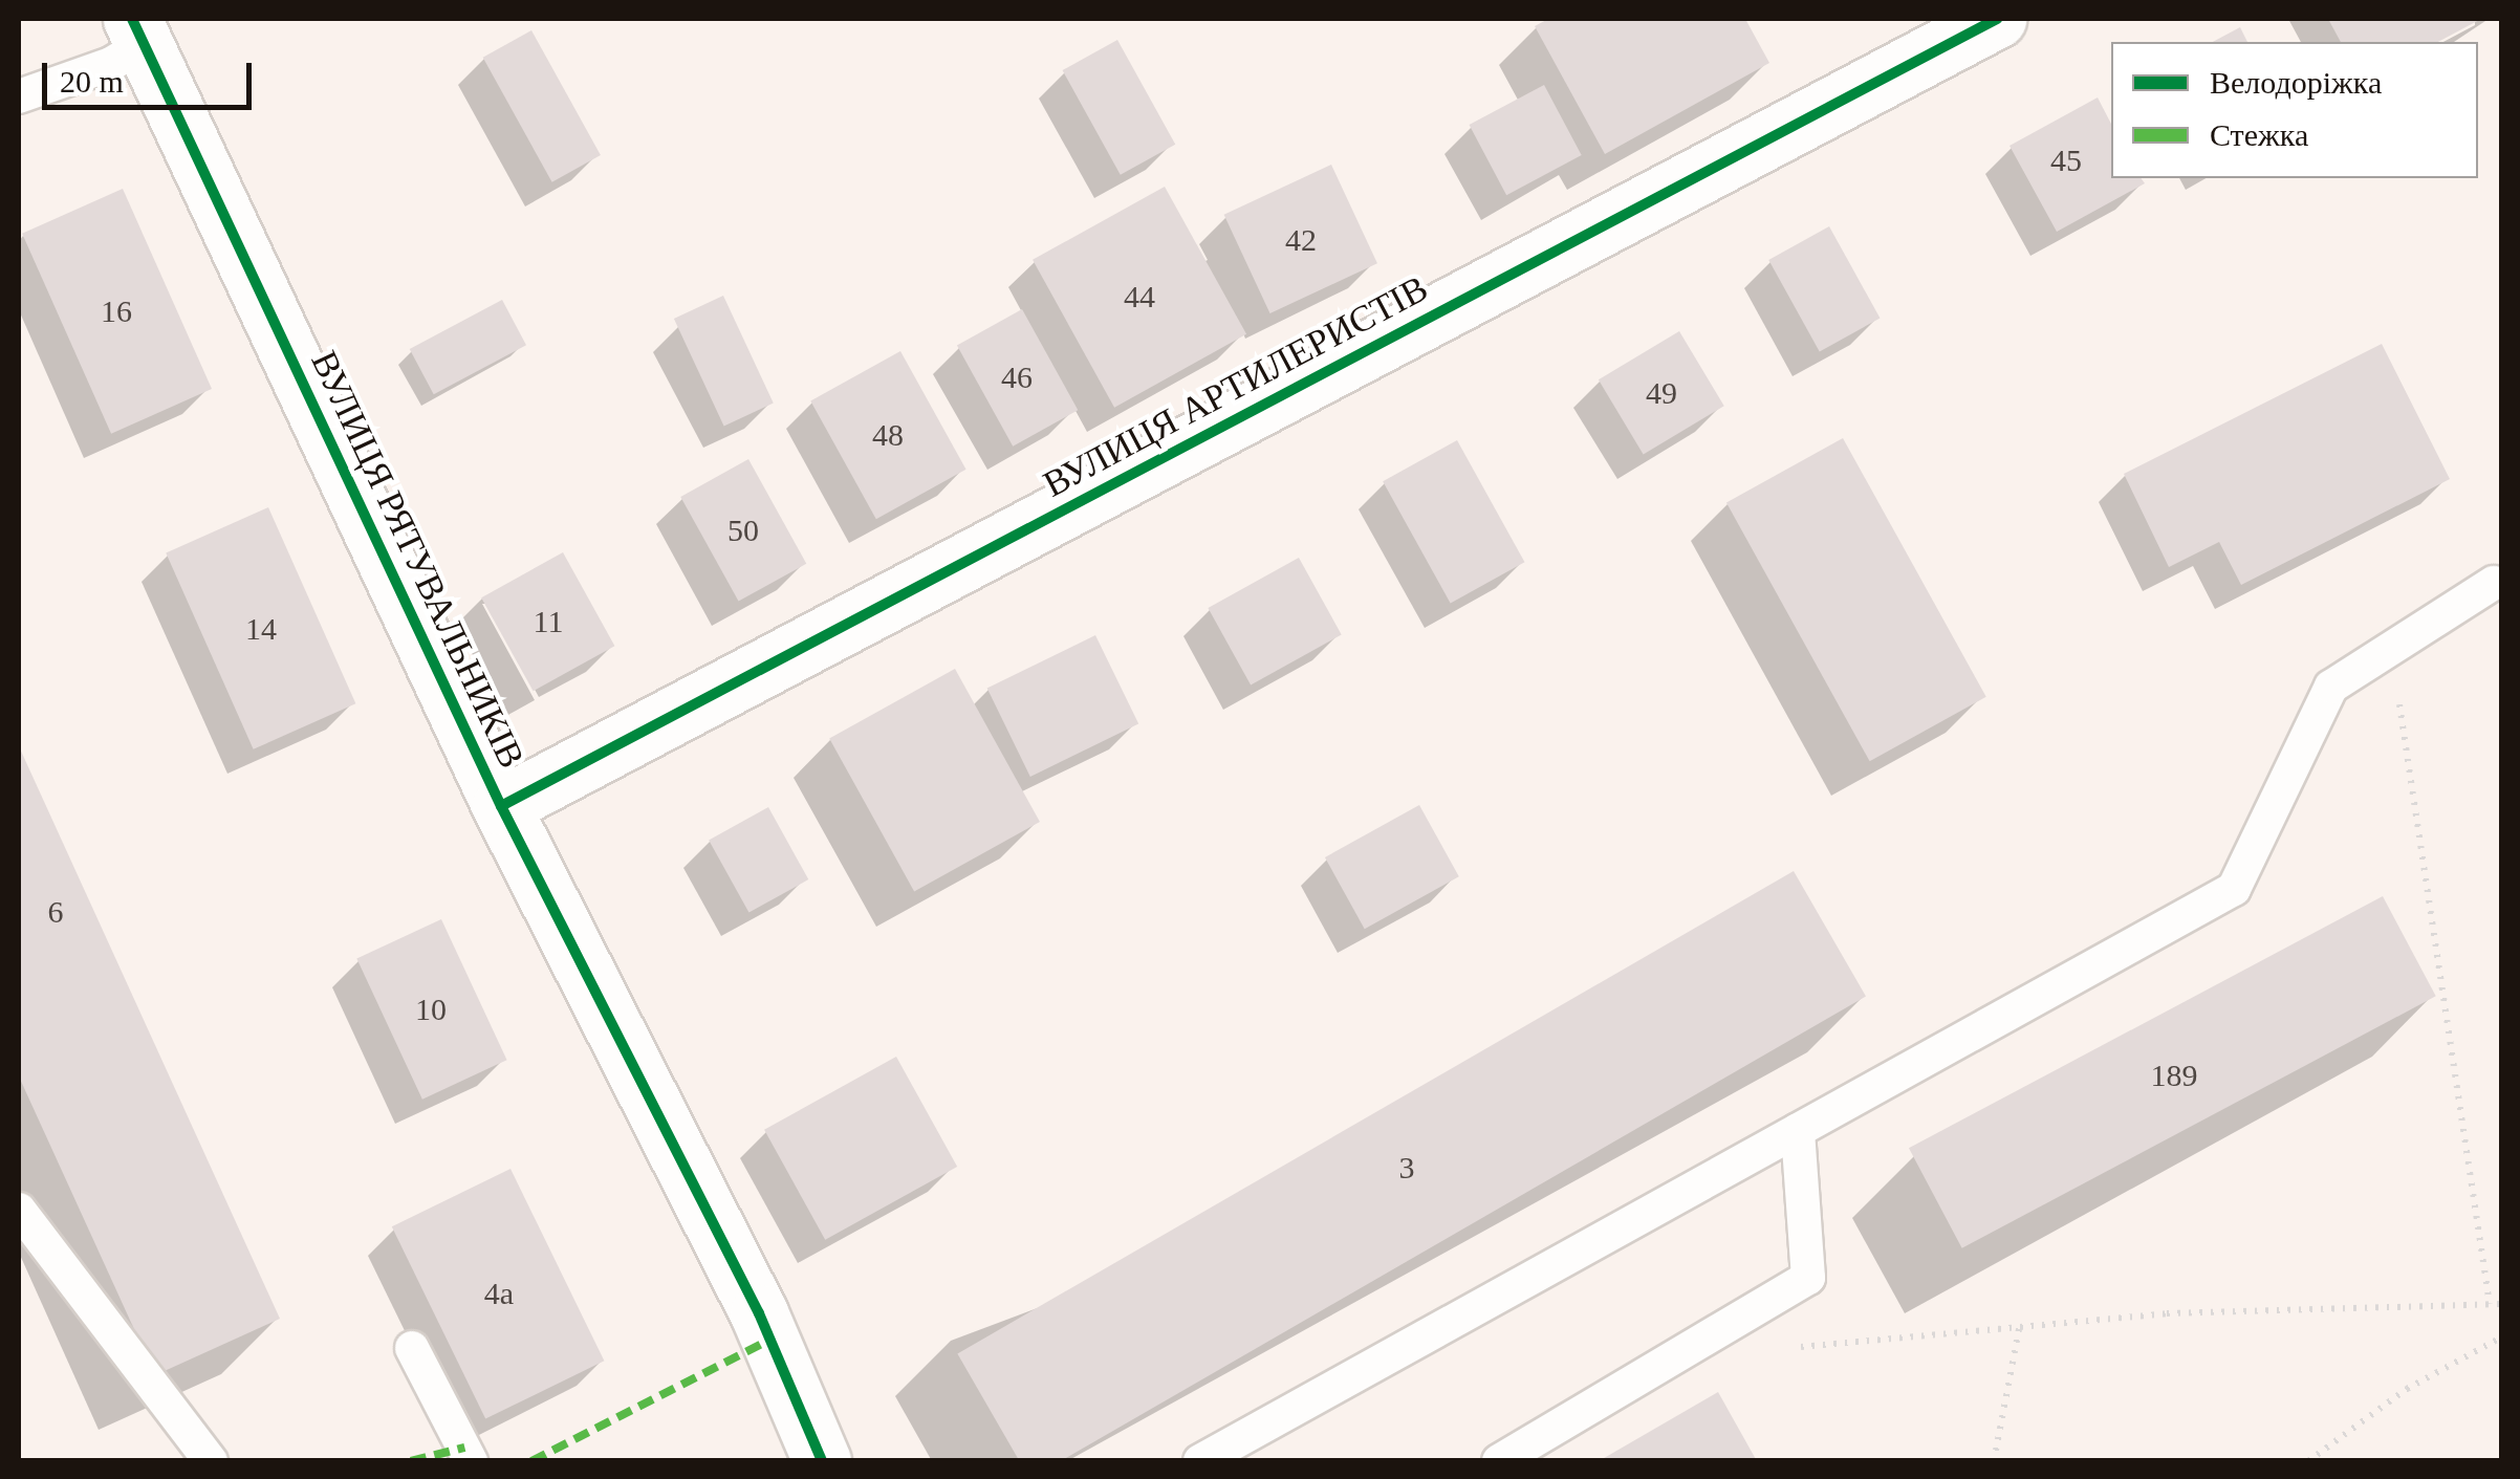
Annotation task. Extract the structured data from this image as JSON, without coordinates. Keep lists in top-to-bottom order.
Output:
{
  "streets": {
    "street": ["ВУЛИЦЯ АРТИЛЕРИСТІВ", "ВУЛИЦЯ РЯТУВАЛЬНИКІВ"]
  },
  "crossings": [
    ["ВУЛИЦЯ АРТИЛЕРИСТІВ", "ВУЛИЦЯ РЯТУВАЛЬНИКІВ"]
  ],
  "house_numbers": [
    "45",
    "42",
    "44",
    "16",
    "46",
    "49",
    "48",
    "50",
    "11",
    "14",
    "6",
    "10",
    "189",
    "3",
    "4а"
  ],
  "legend": ["Велодоріжка", "Стежка"],
  "scale_bar": "20 m"
}
